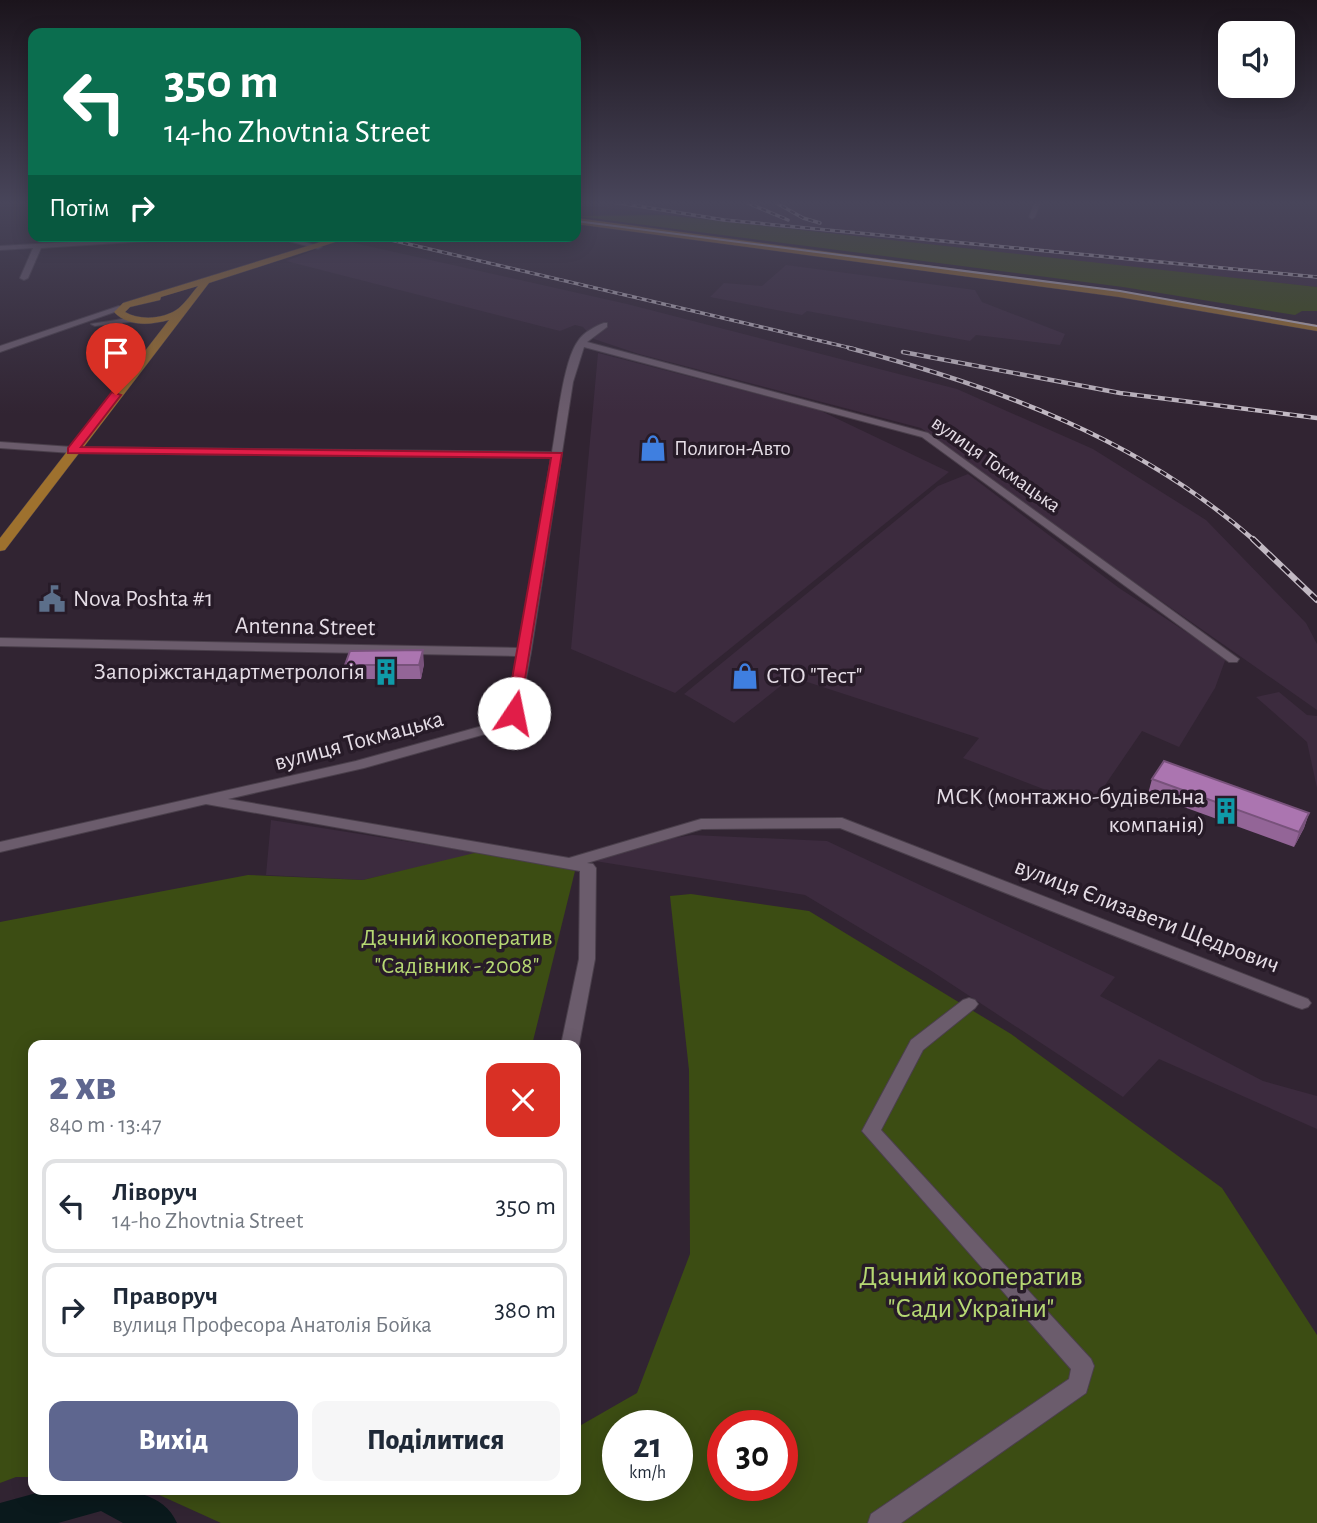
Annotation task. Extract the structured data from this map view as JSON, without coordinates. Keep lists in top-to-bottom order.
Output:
{
  "streets": {
    "street": ["вулиця Токмацька", "Antenna Street", "вулиця Єлизавети Щедрович"]
  },
  "crossings": [
    ["вулиця Токмацька", "Antenna Street"],
    ["вулиця Токмацька", "вулиця Єлизавети Щедрович"]
  ],
  "parks": ["Дачний кооператив \"Садівник - 2008\"", "Дачний кооператив \"Сади України\""],
  "places": {
    "shop": ["Полигон-Авто", "СТО \"Тест\""],
    "public building": ["Nova Poshta #1"],
    "building": ["Запоріжстандартметрологія", "МСК (монтажно-будівельна компанія)"]
  },
  "page": {
    "turn": ["350 m", "14-ho Zhovtnia Street"],
    "then": "Потім",
    "heading": ["2 хв", "840 m · 13:47"],
    "list": [
      {
        "name": "Ліворуч",
        "note": "14-ho Zhovtnia Street",
        "value": "350 m"
      },
      {
        "name": "Праворуч",
        "note": "вулиця Професора Анатолія Бойка",
        "value": "380 m"
      }
    ],
    "buttons": ["Вихід", "Поділитися"],
    "speed": "21 km/h",
    "limit": "30"
  }
}
